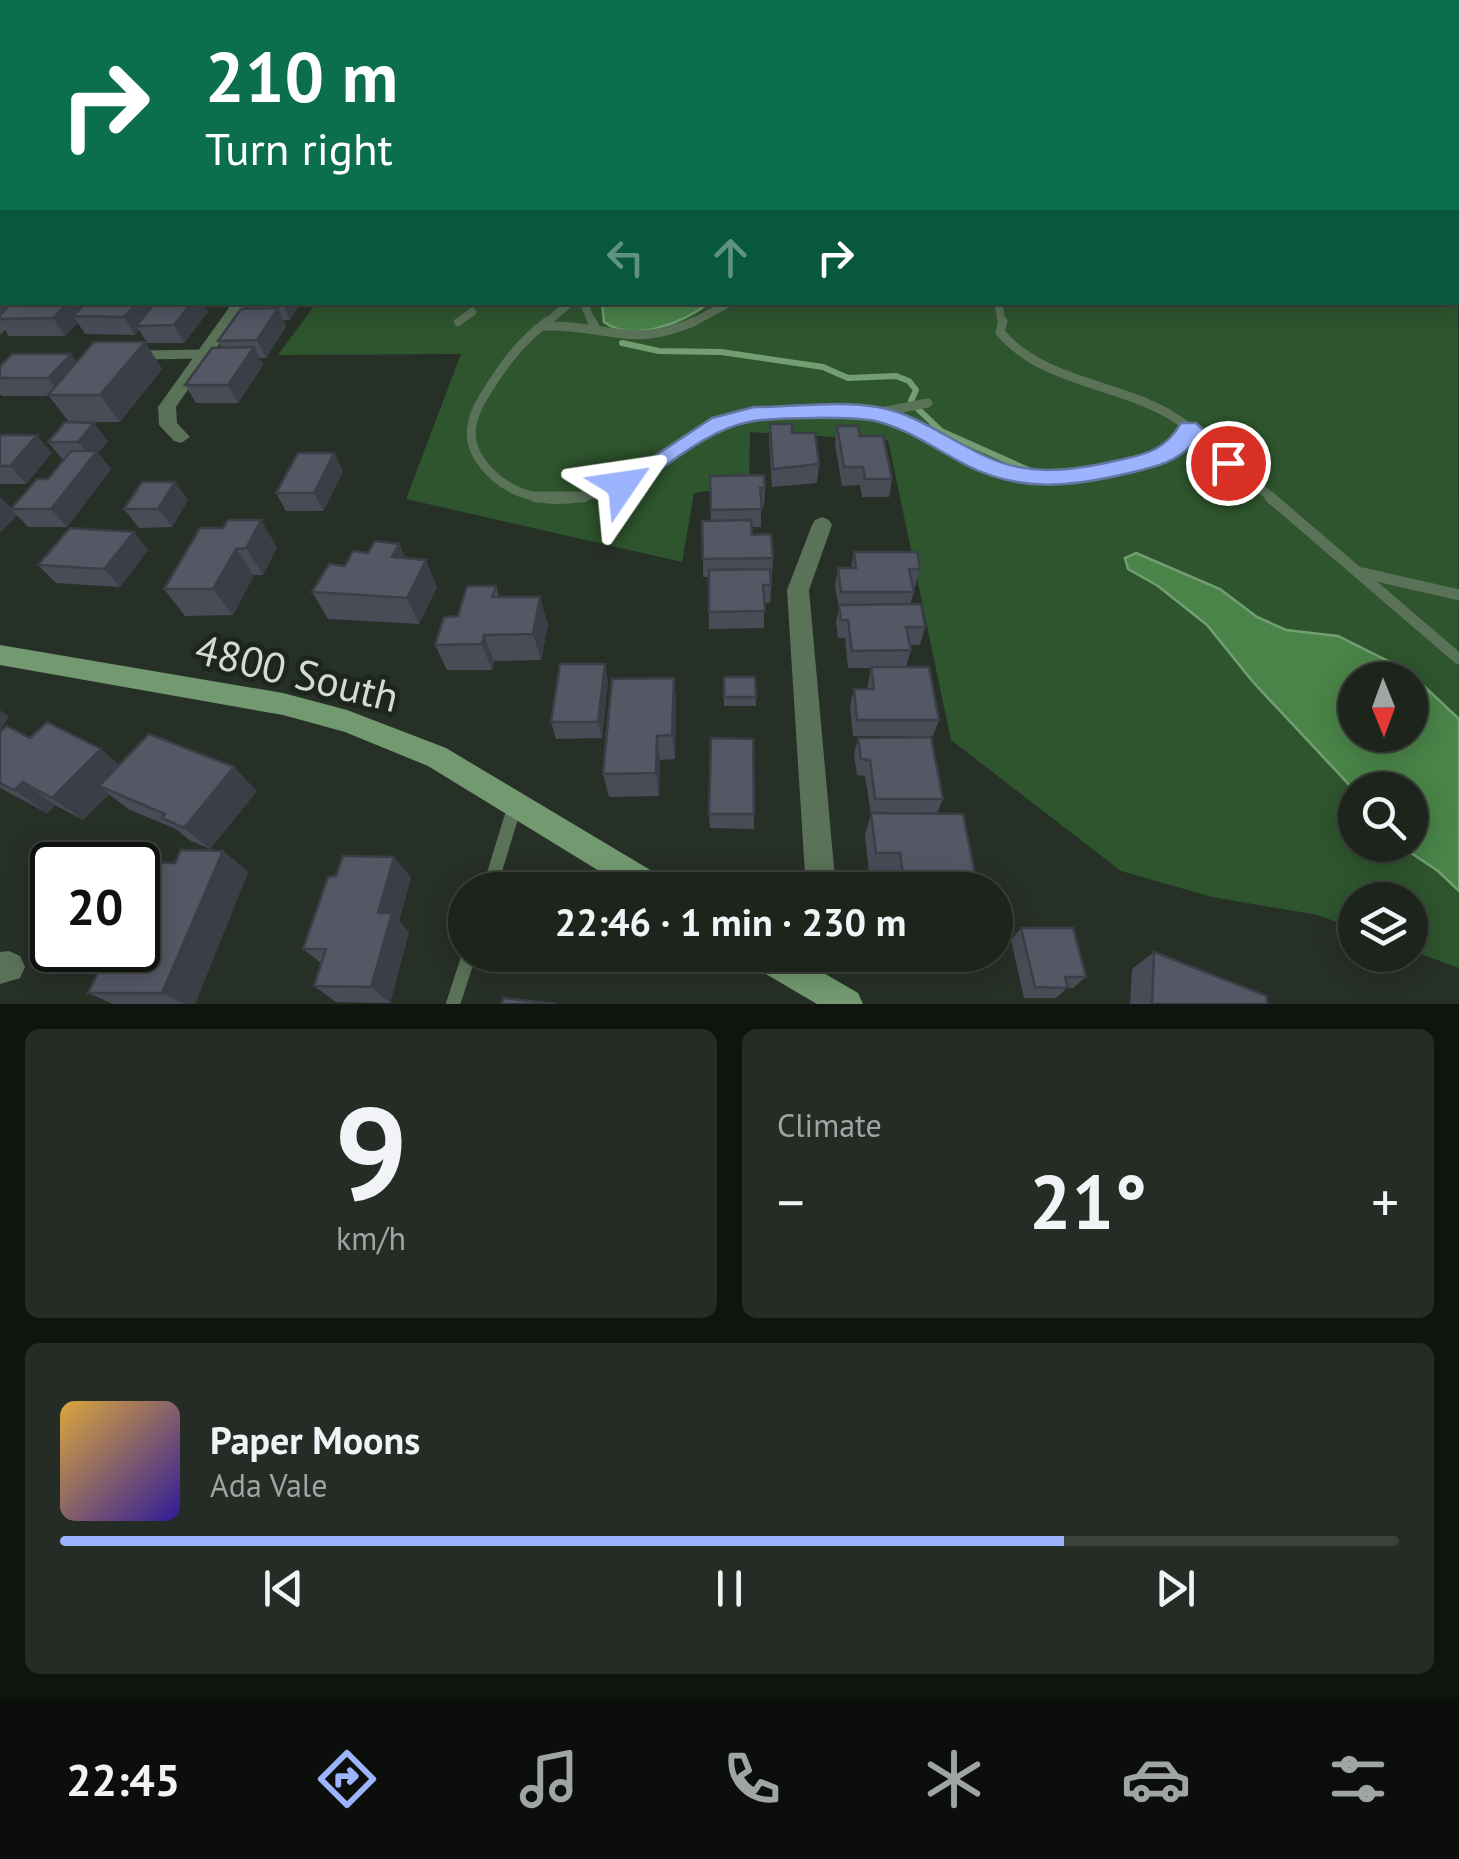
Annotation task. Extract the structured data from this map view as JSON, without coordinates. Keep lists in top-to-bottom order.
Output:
{
  "streets": {
    "street": ["4800 South"]
  },
  "north": "bottom",
  "page": {
    "turn": ["210 m", "Turn right"],
    "limit": "20",
    "trip": "22:46 · 1 min · 230 m",
    "tile": [
      ["9", "km/h"],
      "Climate"
    ],
    "heat": ["−", "21°", "+"],
    "song": ["Paper Moons", "Ada Vale"],
    "tabs": "22:45"
  }
}
